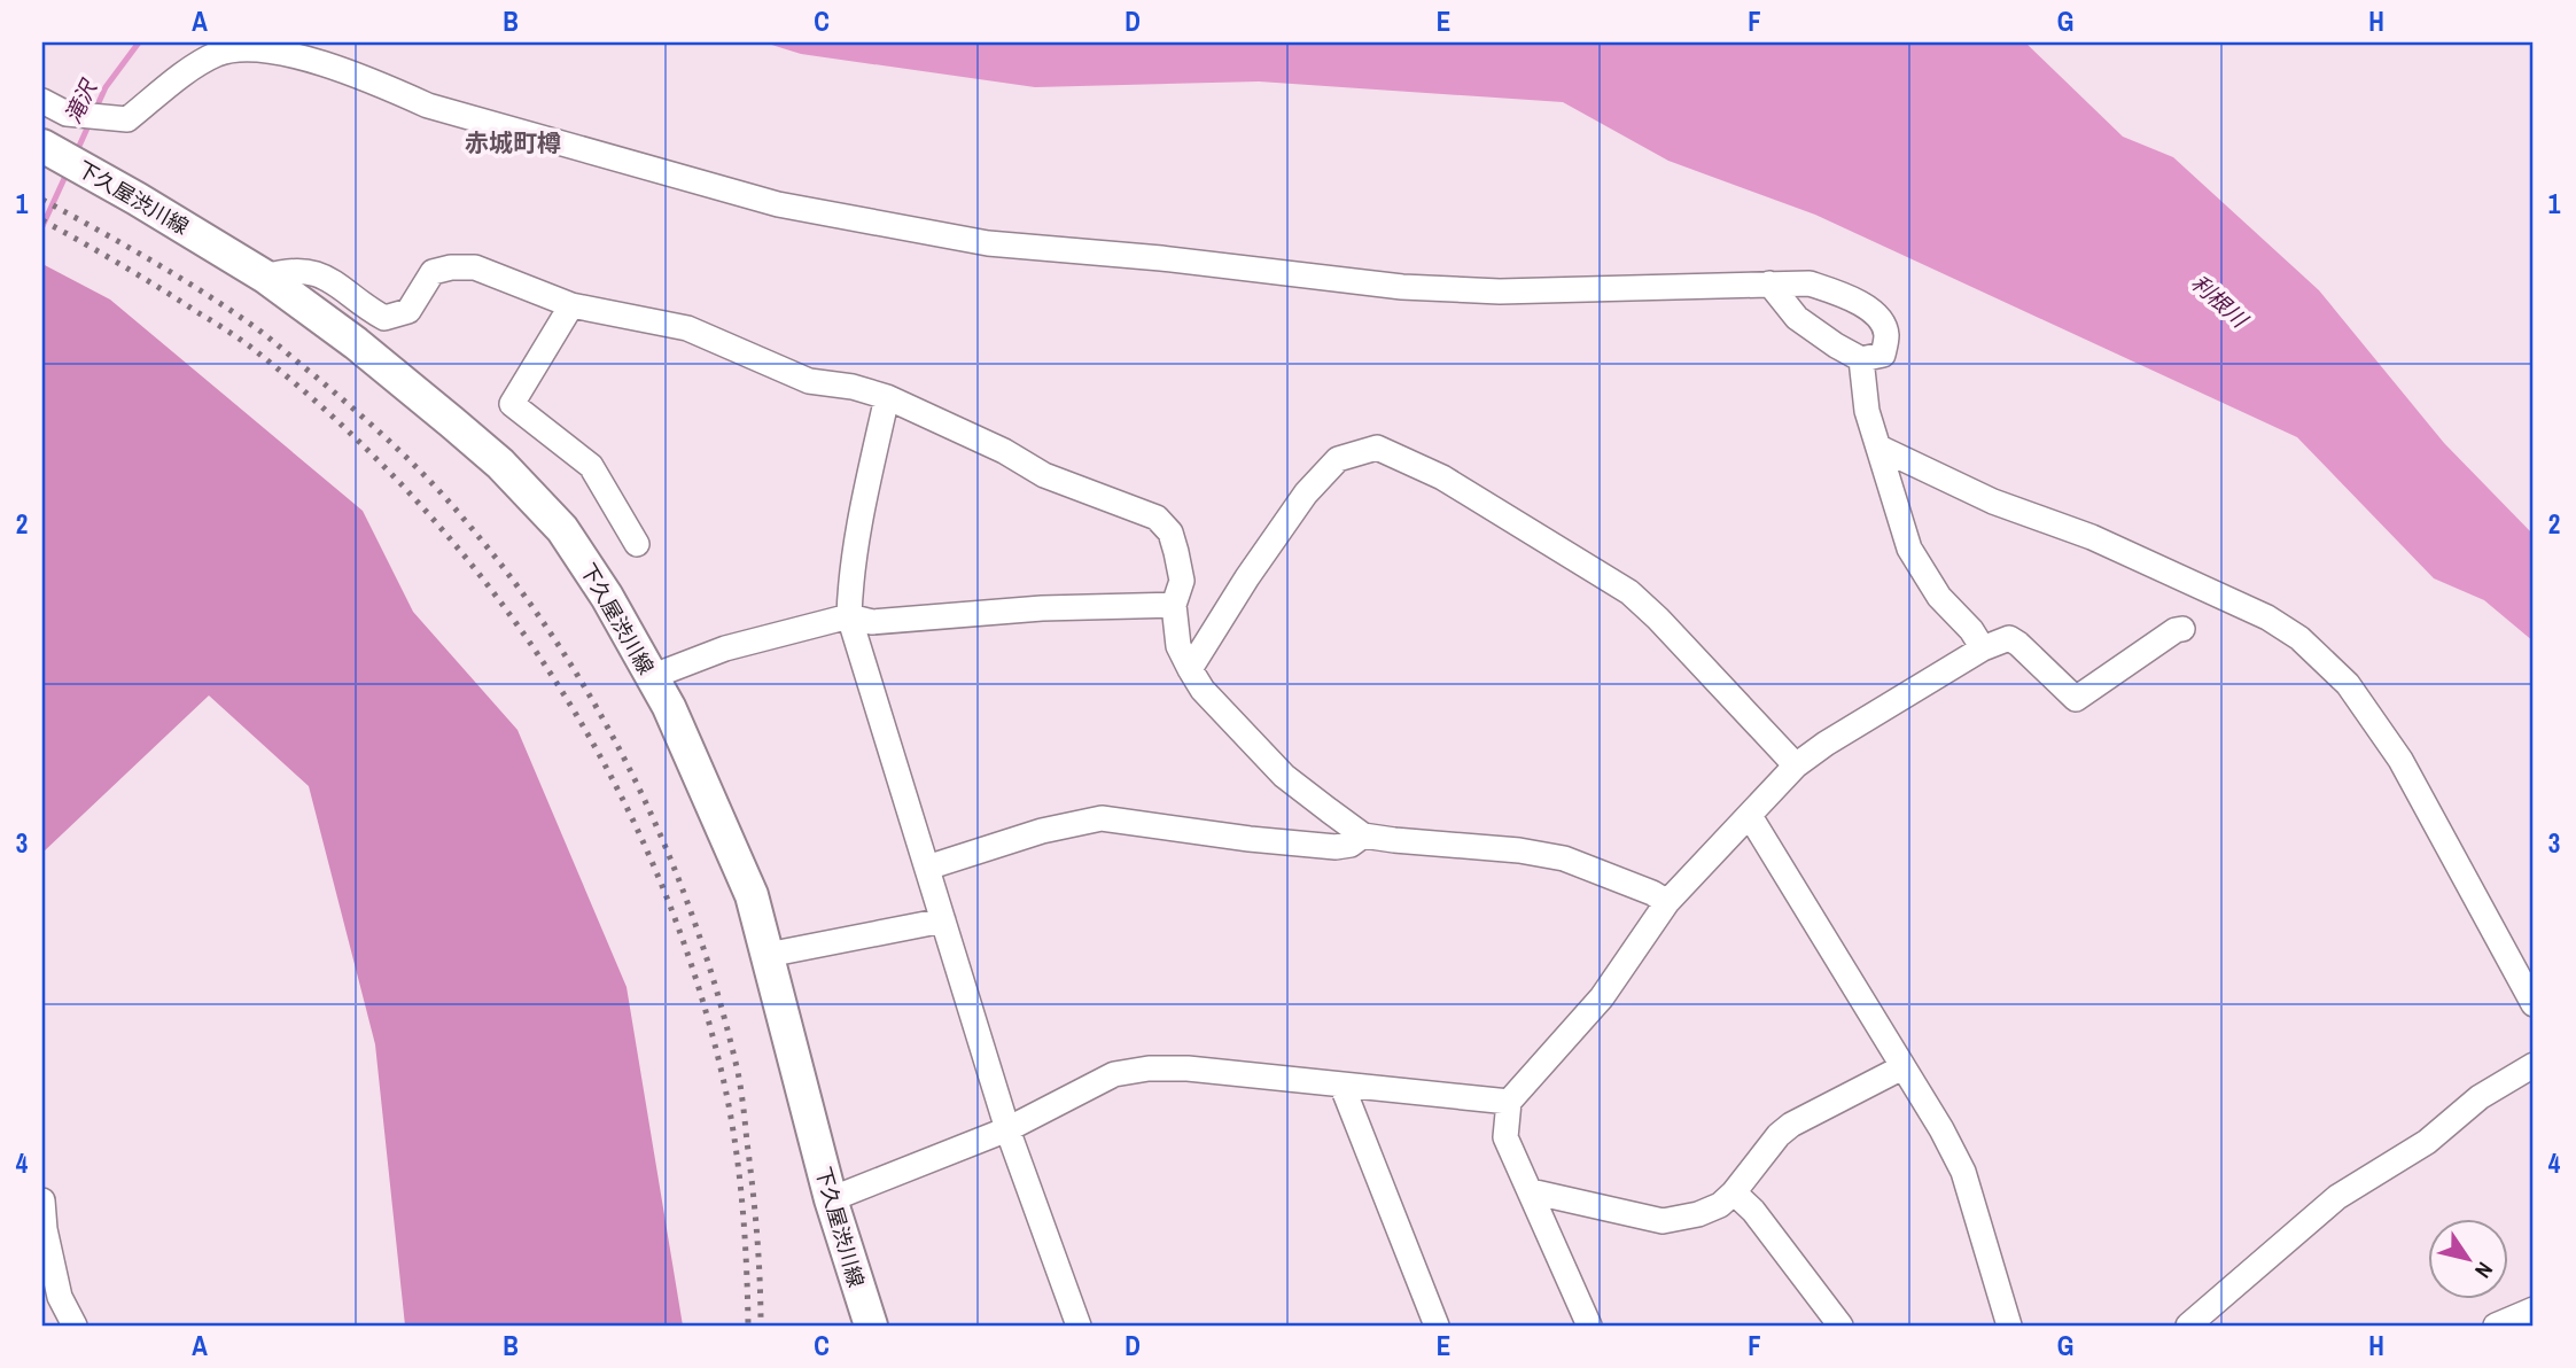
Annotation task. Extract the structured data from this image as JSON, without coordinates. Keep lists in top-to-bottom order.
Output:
{
  "streets": {
    "main road": ["下久屋渋川線"]
  },
  "districts": ["赤城町樽"],
  "water": ["滝沢", "利根川"],
  "north": "bottom right",
  "grid": {
    "columns": [
      "A",
      "B",
      "C",
      "D",
      "E",
      "F",
      "G",
      "H"
    ],
    "rows": [
      "1",
      "2",
      "3",
      "4"
    ]
  }
}
